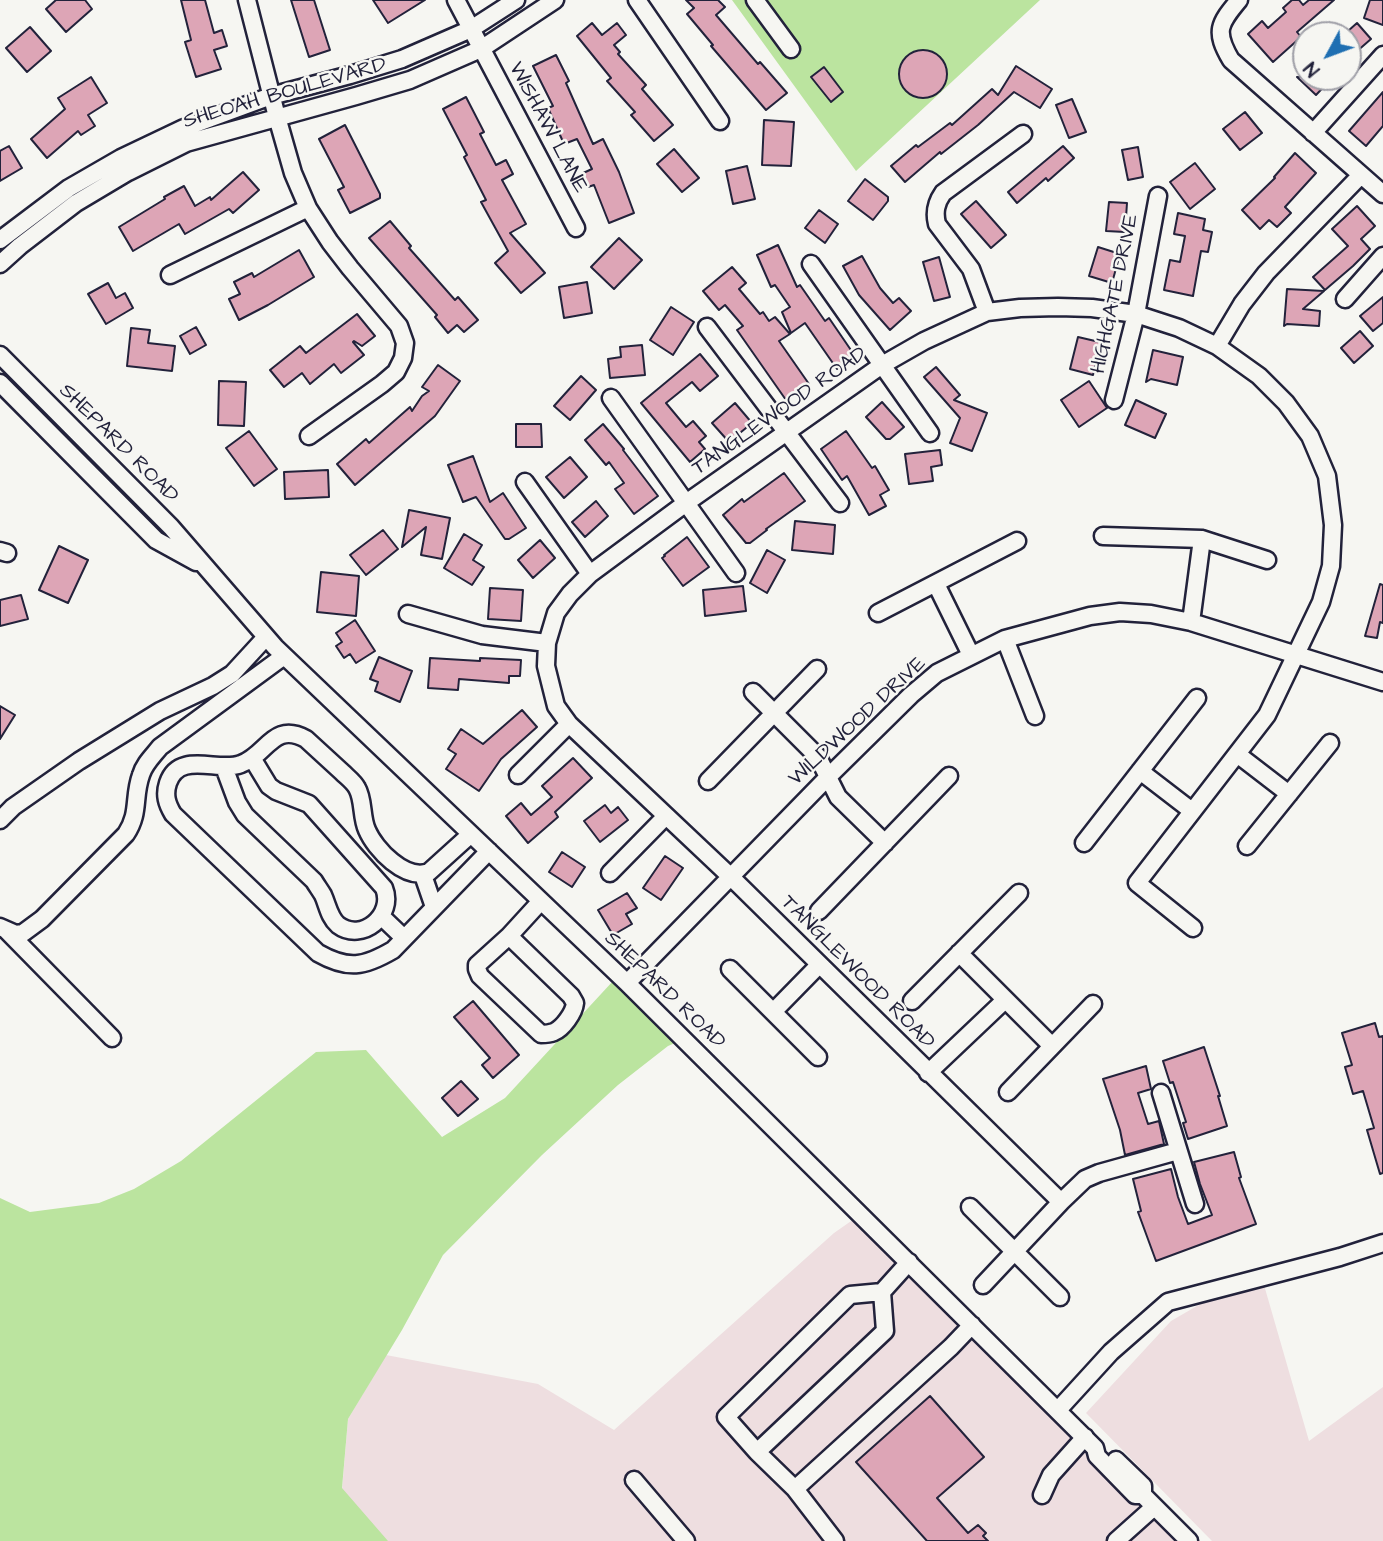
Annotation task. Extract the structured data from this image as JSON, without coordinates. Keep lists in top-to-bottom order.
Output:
{
  "streets": {
    "street": [
      "SHEOAH BOULEVARD",
      "WISHAW LANE",
      "HIGHGATE DRIVE",
      "TANGLEWOOD ROAD",
      "SHEPARD ROAD",
      "WILDWOOD DRIVE"
    ]
  },
  "crossings": [
    ["SHEOAH BOULEVARD", "WISHAW LANE"],
    ["HIGHGATE DRIVE", "TANGLEWOOD ROAD"],
    ["TANGLEWOOD ROAD", "WILDWOOD DRIVE"],
    ["SHEPARD ROAD", "WILDWOOD DRIVE"]
  ],
  "north": "bottom left"
}
